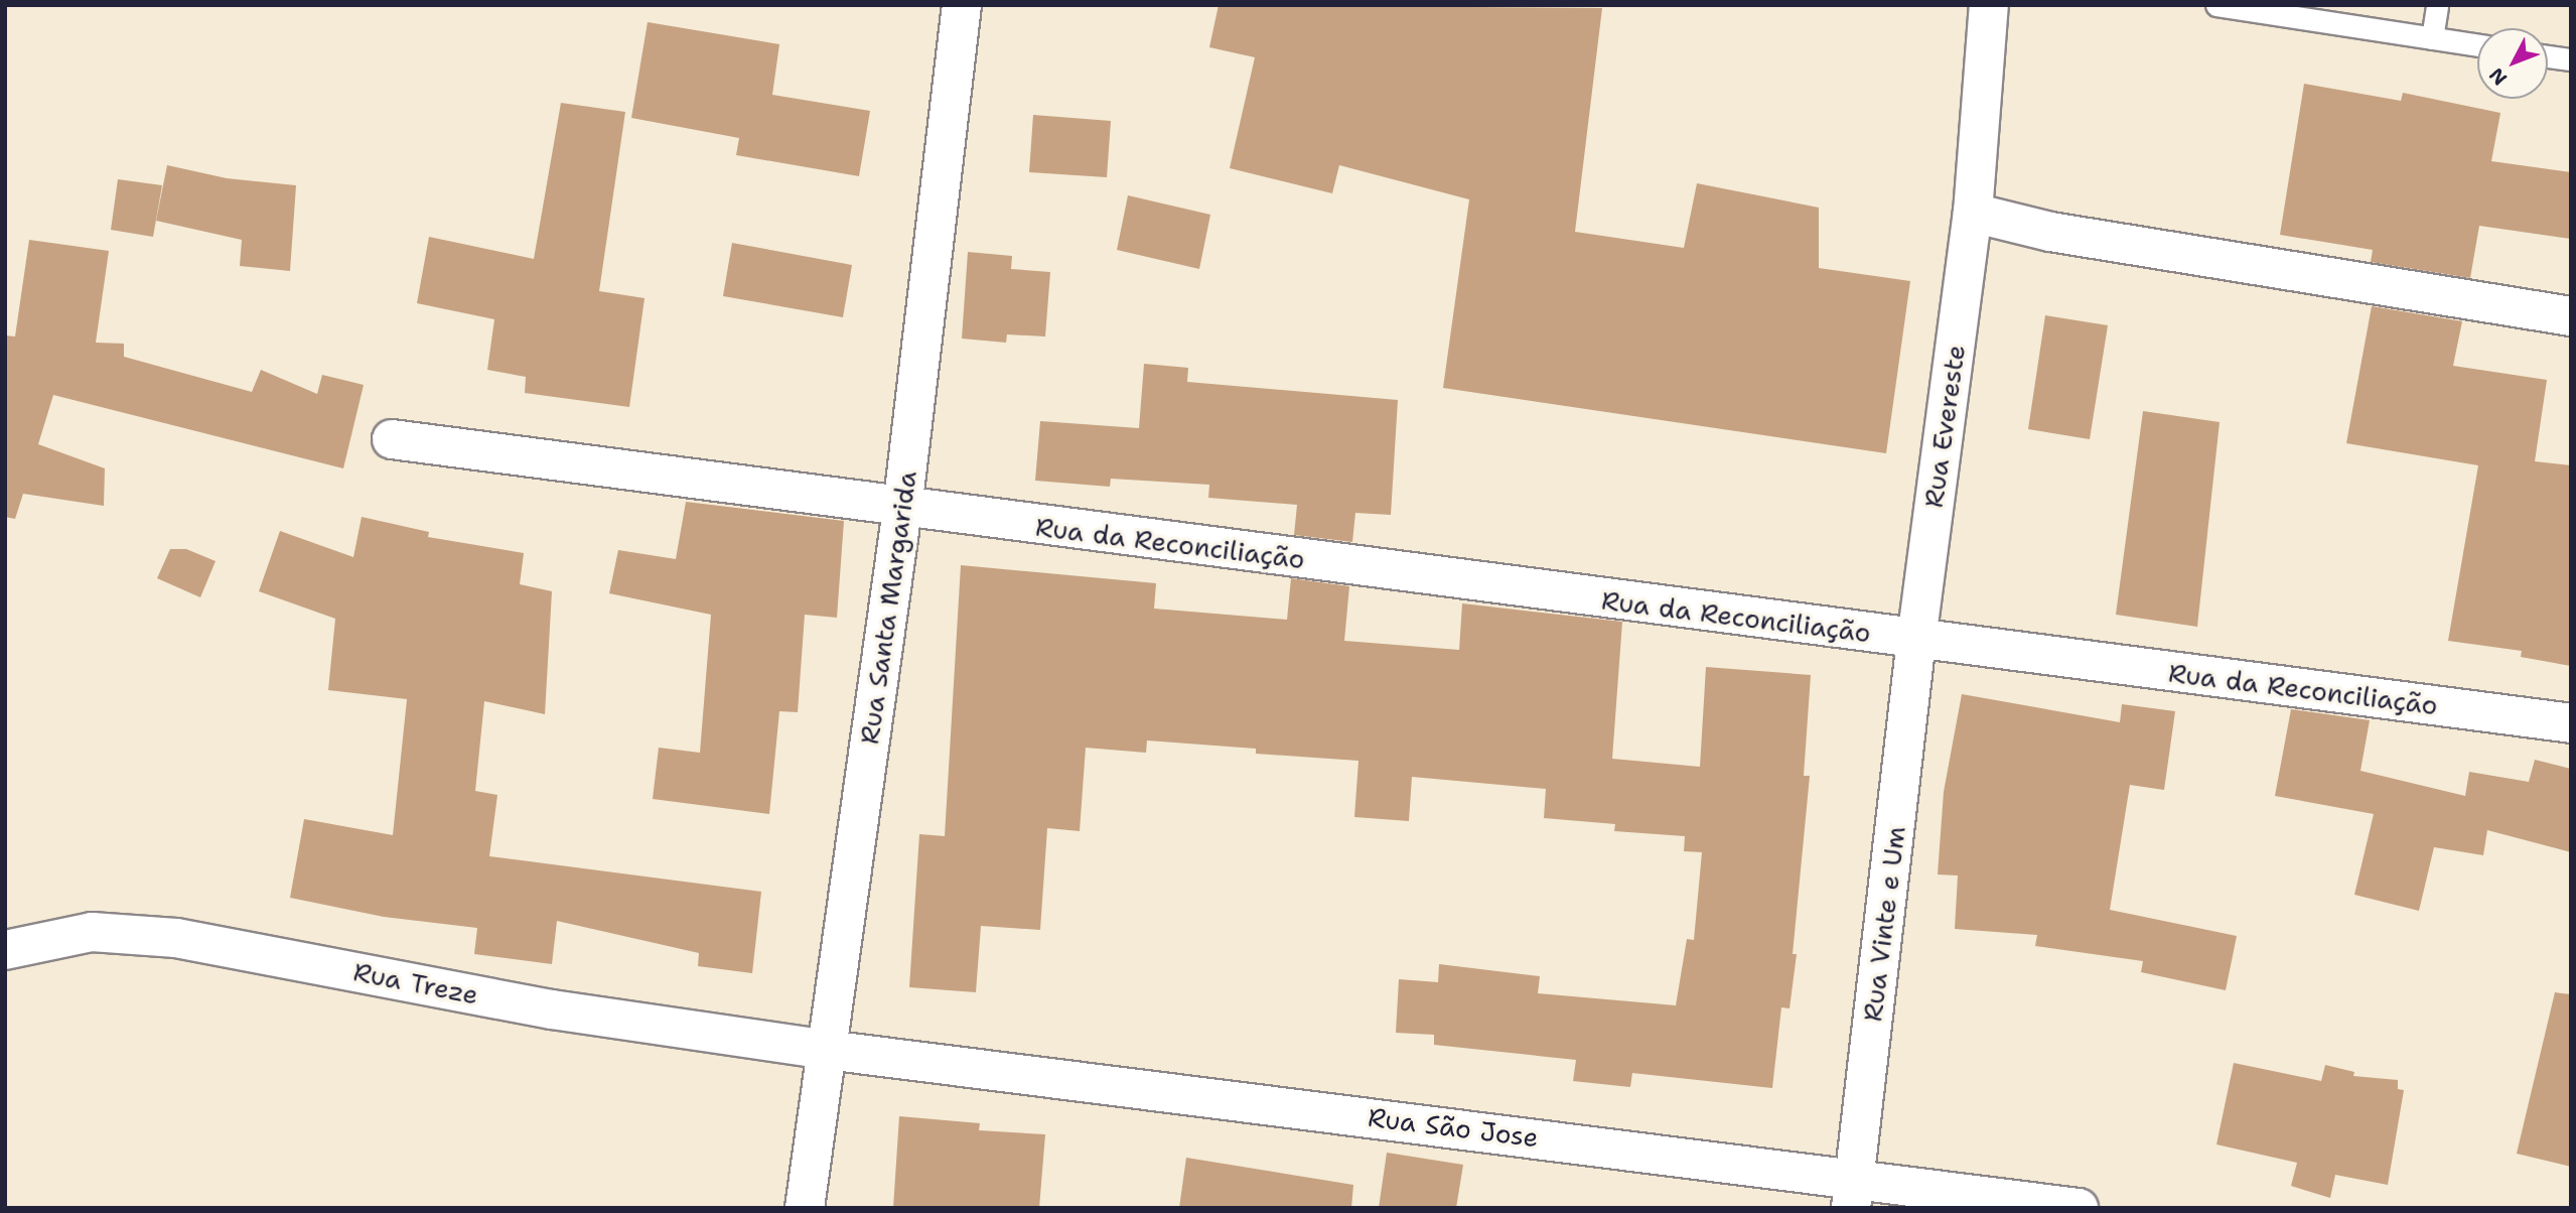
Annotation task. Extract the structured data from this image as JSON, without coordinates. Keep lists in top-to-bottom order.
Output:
{
  "streets": {
    "street": [
      "Rua Evereste",
      "Rua da Reconciliação",
      "Rua Santa Margarida",
      "Rua Vinte e Um",
      "Rua Treze",
      "Rua São Jose"
    ]
  },
  "crossings": [
    ["Rua Evereste", "Rua da Reconciliação"],
    ["Rua Evereste", "Rua Vinte e Um"],
    ["Rua da Reconciliação", "Rua Santa Margarida"],
    ["Rua da Reconciliação", "Rua Vinte e Um"],
    ["Rua Santa Margarida", "Rua Treze"],
    ["Rua Santa Margarida", "Rua São Jose"],
    ["Rua Vinte e Um", "Rua São Jose"],
    ["Rua Treze", "Rua São Jose"]
  ],
  "north": "bottom left"
}
